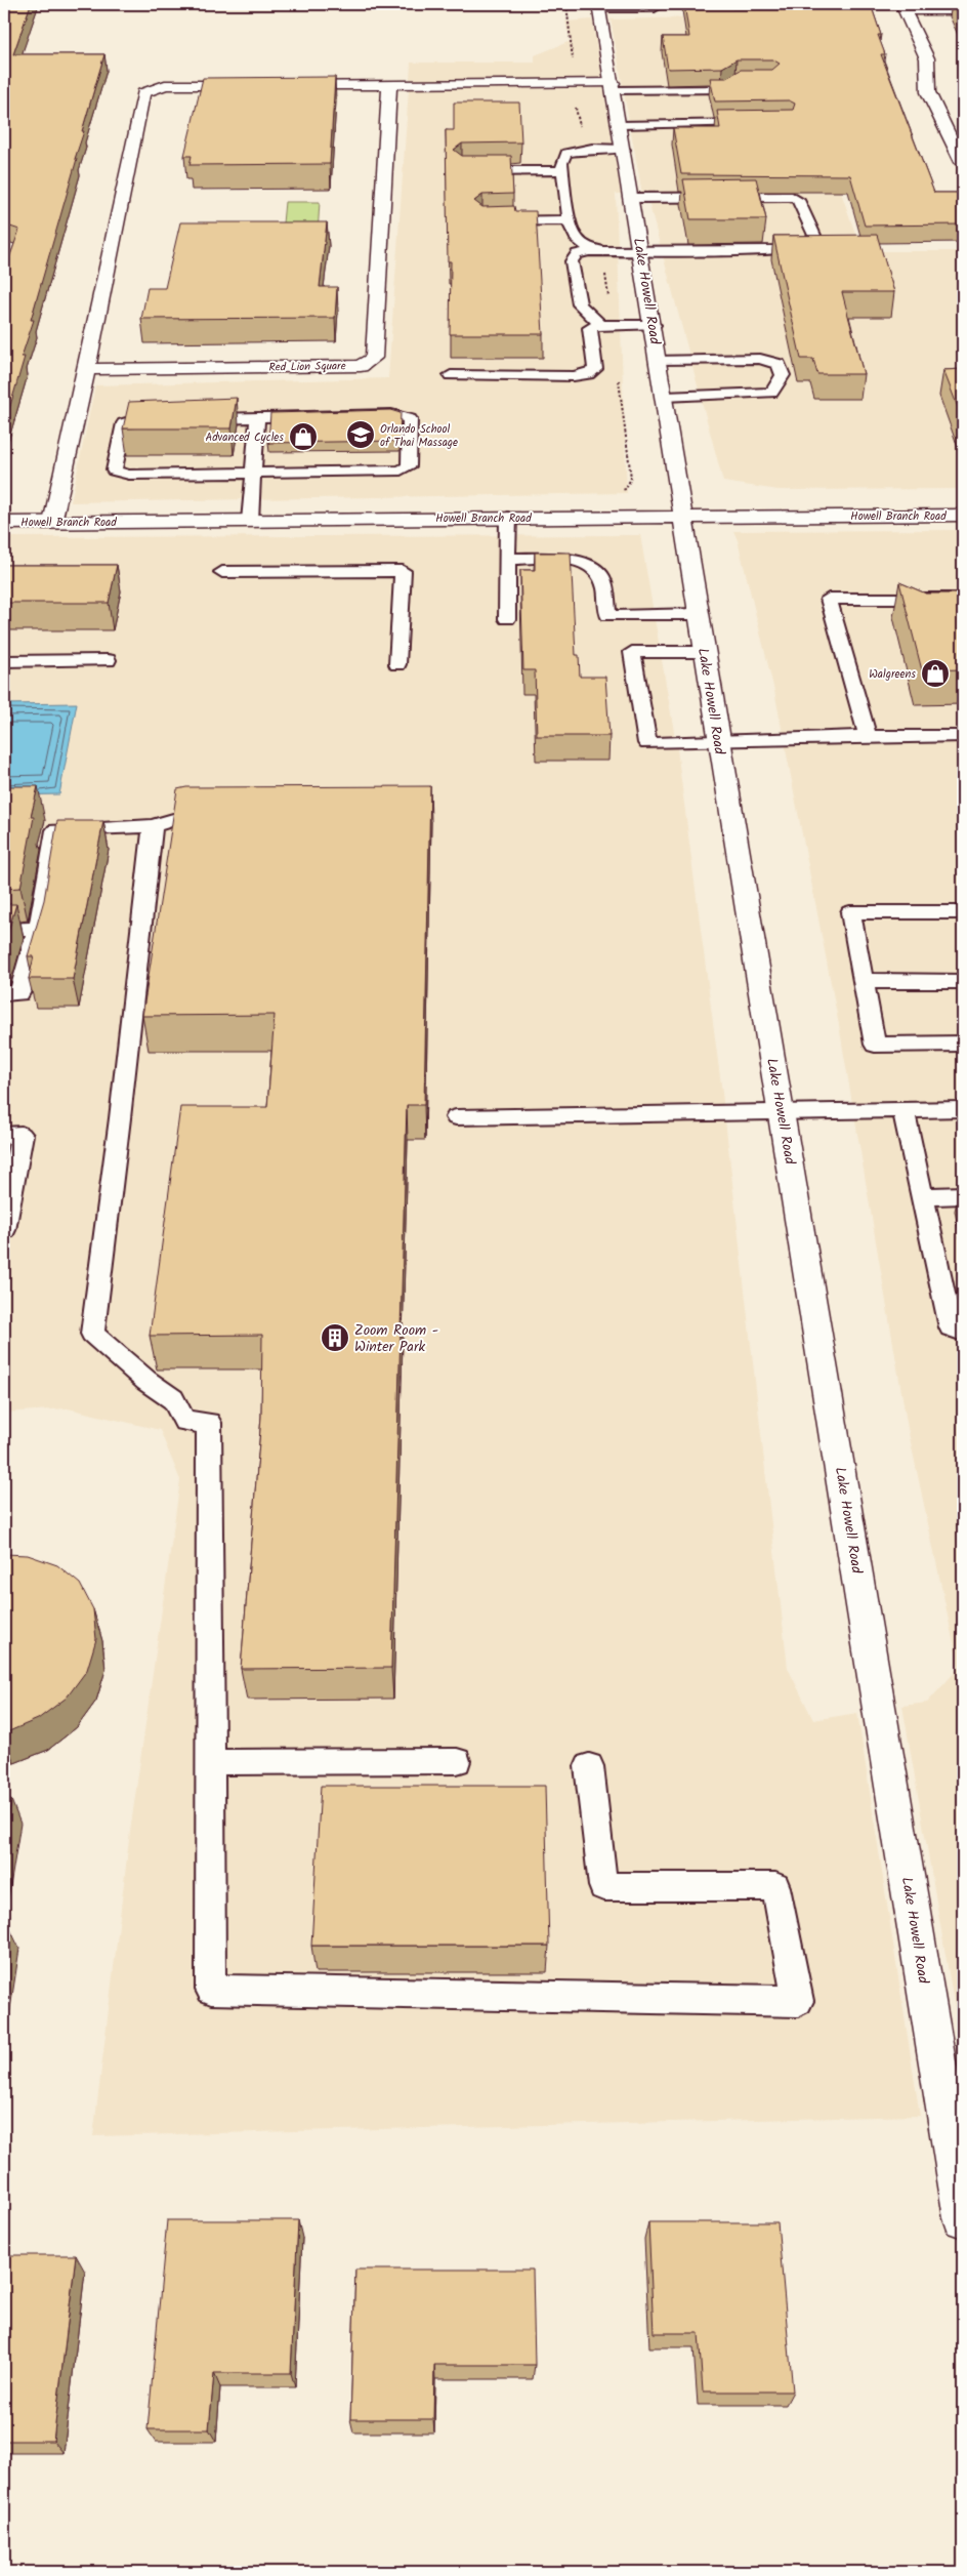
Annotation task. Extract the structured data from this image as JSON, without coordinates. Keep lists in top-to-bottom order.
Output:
{
  "streets": {
    "street": ["Lake Howell Road", "Red Lion Square", "Howell Branch Road"]
  },
  "crossings": [
    ["Lake Howell Road", "Howell Branch Road"]
  ],
  "places": {
    "school or university": ["Orlando School of Thai Massage"],
    "shop": ["Advanced Cycles", "Walgreens"],
    "building": ["Zoom Room - Winter Park"]
  }
}
